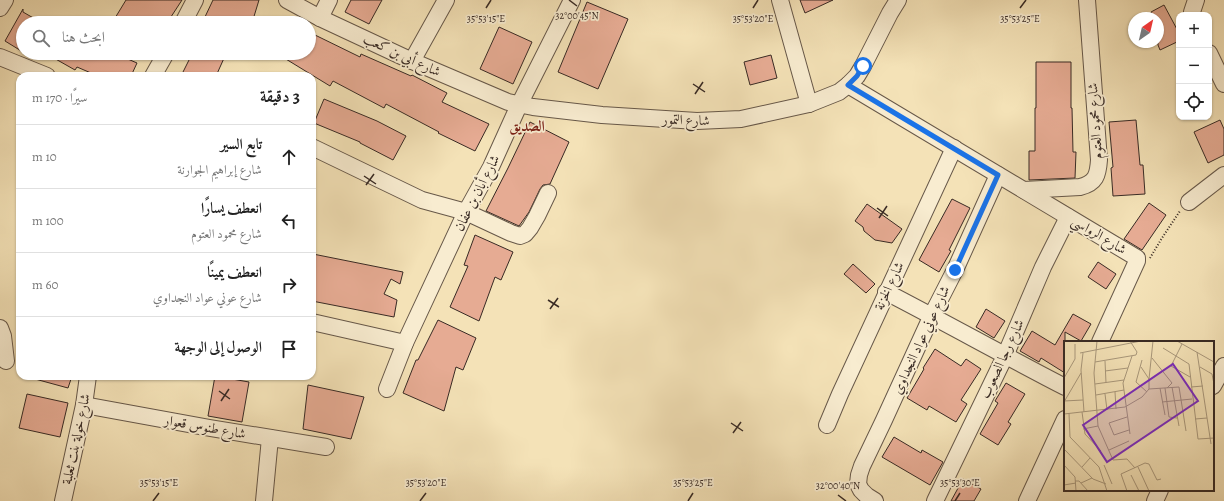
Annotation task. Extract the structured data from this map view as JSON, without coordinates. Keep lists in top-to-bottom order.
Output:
{
  "streets": {
    "street": [
      "شارع أبي بن كعب",
      "شارع التمور",
      "شارع محمود العتوم",
      "شارع أبان بن عفان",
      "شارع الرواسي",
      "شارع الخزنة",
      "شارع عوني عواد النجداوي",
      "شارع رجا الصعوب",
      "شارع طنوس قعوار",
      "شارع خولة بنت ثعلبة"
    ]
  },
  "crossings": [
    ["شارع أبي بن كعب", "شارع التمور"],
    ["شارع أبي بن كعب", "شارع أبان بن عفان"],
    ["شارع التمور", "شارع أبان بن عفان"],
    ["شارع محمود العتوم", "شارع الرواسي"],
    ["شارع الرواسي", "شارع رجا الصعوب"],
    ["شارع طنوس قعوار", "شارع خولة بنت ثعلبة"]
  ],
  "districts": ["الصديق"],
  "north": "top right",
  "page": {
    "map_buttons": ["+", "−"],
    "search": "ابحث هنا",
    "heading": ["3 دقيقة", "سيرًا · 170 m"],
    "list": [
      ["تابع السير", "شارع إبراهيم الجوارنة", "10 m"],
      ["انعطف يسارًا", "شارع محمود العتوم", "100 m"],
      ["انعطف يمينًا", "شارع عوني عواد النجداوي", "60 m"],
      "الوصول إلى الوجهة"
    ]
  },
  "coordinates": [
    "32°00'45\"N",
    "35°53'15\"E",
    "35°53'20\"E",
    "35°53'25\"E",
    "35°53'30\"E",
    "32°00'40\"N"
  ]
}
